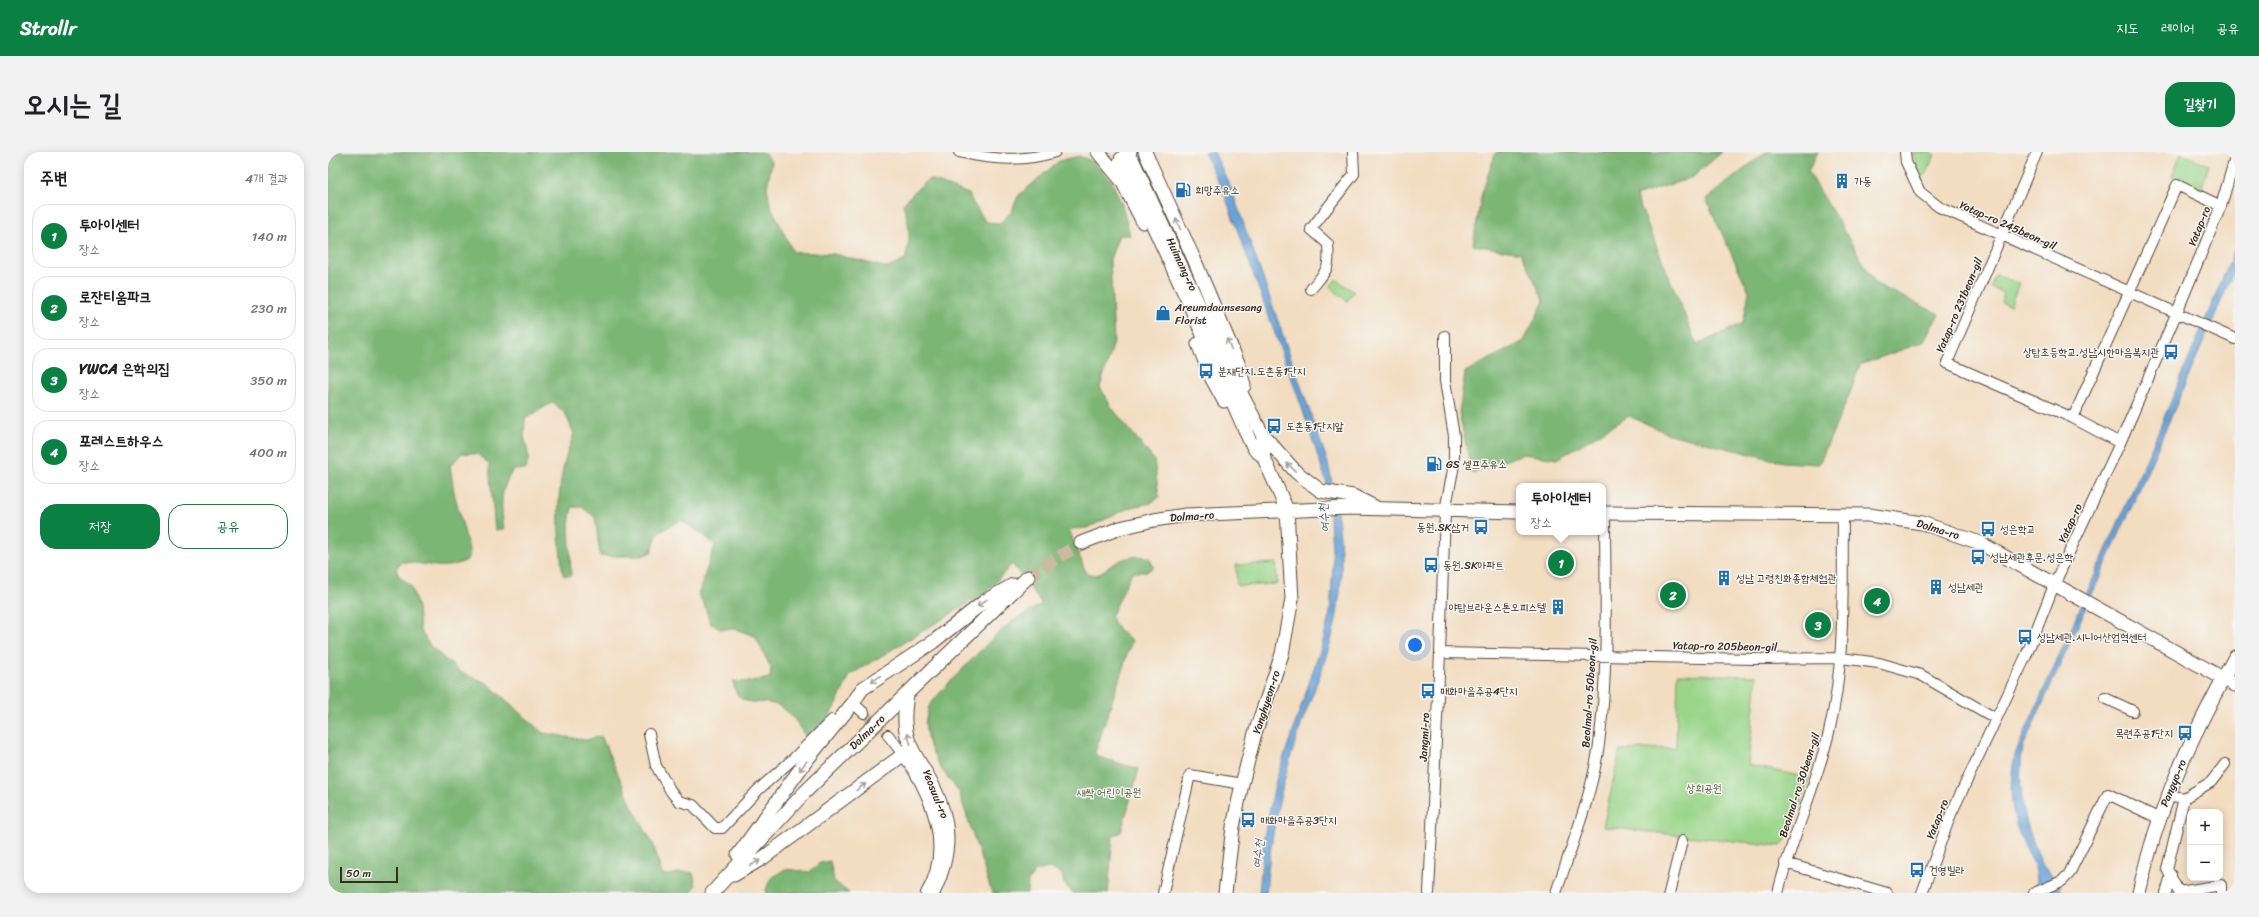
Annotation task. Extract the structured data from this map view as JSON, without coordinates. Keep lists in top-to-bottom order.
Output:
{
  "streets": {
    "main road": [
      "Huimang-ro",
      "Dolma-ro",
      "Yanghyeon-ro",
      "Pangyo-ro"
    ],
    "street": [
      "Yatap-ro 245beon-gil",
      "Yatap-ro",
      "Yatap-ro 231beon-gil",
      "Yatap-ro 205beon-gil",
      "Beolmal-ro 50beon-gil",
      "Jangmi-ro",
      "Beolmal-ro 30beon-gil",
      "Yeosuul-ro"
    ]
  },
  "crossings": [
    ["Yatap-ro 245beon-gil", "Yatap-ro"],
    ["Yatap-ro 245beon-gil", "Yatap-ro 231beon-gil"],
    ["Yatap-ro", "Yatap-ro 231beon-gil"],
    ["Yatap-ro", "Dolma-ro"],
    ["Yatap-ro", "Yatap-ro 205beon-gil"],
    ["Huimang-ro", "Dolma-ro"],
    ["Huimang-ro", "Yanghyeon-ro"],
    ["Dolma-ro", "Yanghyeon-ro"],
    ["Dolma-ro", "Pangyo-ro"],
    ["Dolma-ro", "Beolmal-ro 30beon-gil"],
    ["Yatap-ro 205beon-gil", "Beolmal-ro 50beon-gil"],
    ["Yatap-ro 205beon-gil", "Jangmi-ro"],
    ["Yatap-ro 205beon-gil", "Beolmal-ro 30beon-gil"]
  ],
  "water": ["여수천"],
  "parks": ["상희공원", "새싹 어린이공원"],
  "places": {
    "building": [
      "가동",
      "성남 고령친화종합체험관",
      "성남세관",
      "야탑브라운스톤오피스텔"
    ],
    "fuel station": ["희망주유소", "GS 셀프주유소"],
    "shop": ["Areumdaunsesang Florist"],
    "bus stop": [
      "상탑초등학교.성남시한마음복지관",
      "분재단지.도촌동1단지",
      "도촌동1단지앞",
      "동원.SK삼거",
      "성은학교",
      "성남세관후문.성은학",
      "동원.SK아파트",
      "성남세관.시니어산업혁센터",
      "매화마을주공4단지",
      "목련주공1단지",
      "매화마을주공3단지",
      "건영빌라"
    ]
  },
  "scale_bar": "50 m",
  "page": {
    "header": "Strollr",
    "nav": ["지도", "레이어", "공유"],
    "title": "오시는 길",
    "buttons": [
      "길찾기",
      ["저장", "공유"]
    ],
    "heading": ["주변", "4개 결과"],
    "list": [
      {
        "mark": "1",
        "name": "투아이센터",
        "note": "장소",
        "value": "140 m"
      },
      {
        "mark": "2",
        "name": "로잔티움파크",
        "note": "장소",
        "value": "230 m"
      },
      {
        "mark": "3",
        "name": "YWCA 은학의집",
        "note": "장소",
        "value": "350 m"
      },
      {
        "mark": "4",
        "name": "포레스트하우스",
        "note": "장소",
        "value": "400 m"
      }
    ],
    "popup": ["투아이센터", "장소"],
    "pins": [
      "1",
      "2",
      "4",
      "3"
    ],
    "map_buttons": ["+", "−"],
    "scale": "50 m"
  }
}
